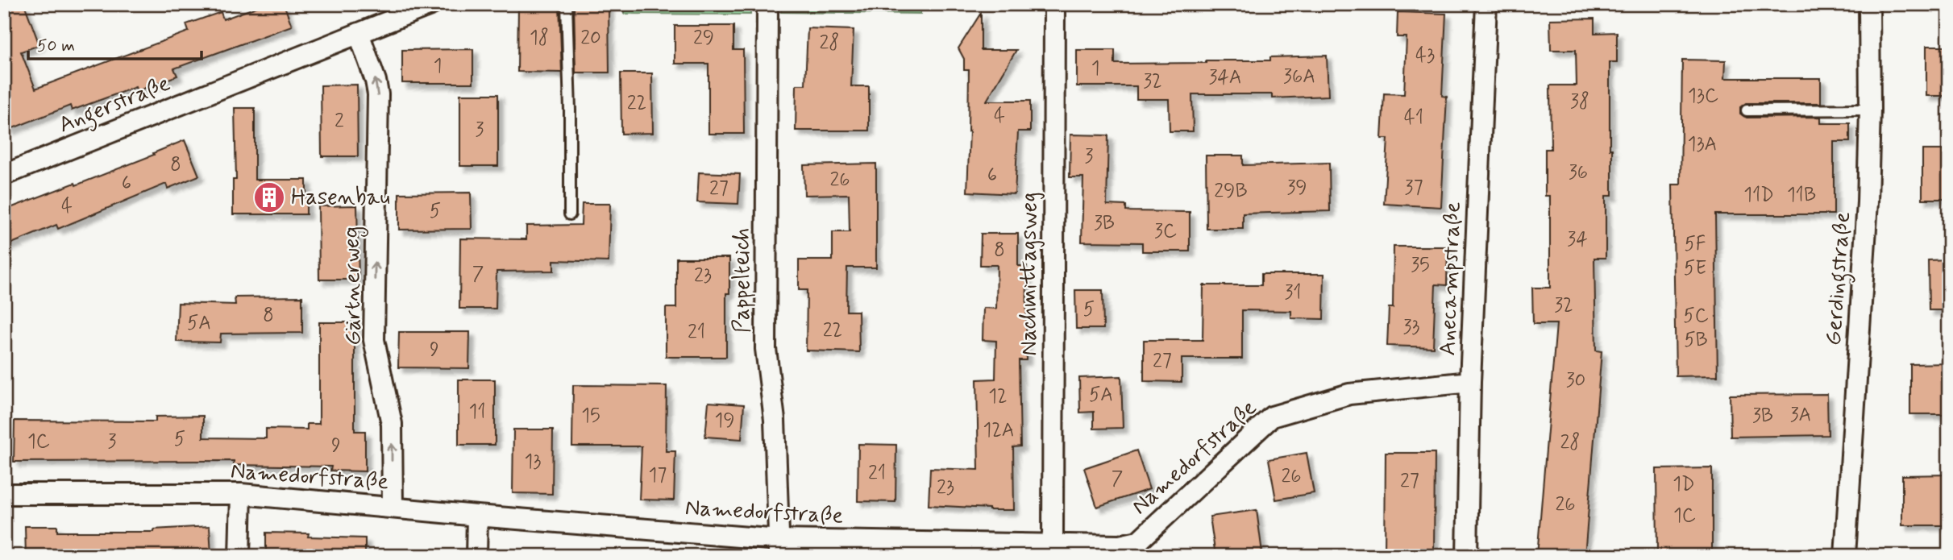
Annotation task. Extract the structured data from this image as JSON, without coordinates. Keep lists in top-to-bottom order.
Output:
{
  "streets": {
    "street": [
      "Angerstraße",
      "Nachmittagsweg",
      "Anecampstraße",
      "Gerdingstraße",
      "Pappelteich",
      "Gärtnerweg",
      "Namedorfstraße"
    ]
  },
  "crossings": [
    ["Angerstraße", "Gärtnerweg"],
    ["Nachmittagsweg", "Namedorfstraße"],
    ["Anecampstraße", "Namedorfstraße"],
    ["Pappelteich", "Namedorfstraße"],
    ["Gärtnerweg", "Namedorfstraße"]
  ],
  "one_way": ["Gärtnerweg"],
  "places": {
    "building": ["Hasenbau"]
  },
  "house_numbers": [
    "18",
    "20",
    "29",
    "28",
    "43",
    "1",
    "1",
    "36A",
    "34A",
    "32",
    "13C",
    "38",
    "22",
    "4",
    "41",
    "2",
    "3",
    "13A",
    "3",
    "8",
    "36",
    "6",
    "26",
    "6",
    "39",
    "37",
    "27",
    "29B",
    "11D",
    "11B",
    "4",
    "5",
    "3B",
    "3C",
    "34",
    "5F",
    "8",
    "35",
    "5E",
    "7",
    "23",
    "31",
    "32",
    "5",
    "8",
    "5C",
    "5A",
    "33",
    "22",
    "21",
    "5B",
    "9",
    "27",
    "30",
    "5A",
    "12",
    "11",
    "3A",
    "15",
    "3B",
    "19",
    "12A",
    "5",
    "1C",
    "3",
    "28",
    "9",
    "13",
    "21",
    "17",
    "26",
    "7",
    "27",
    "1D",
    "23",
    "26",
    "1C"
  ],
  "scale_bar": "50 m"
}
